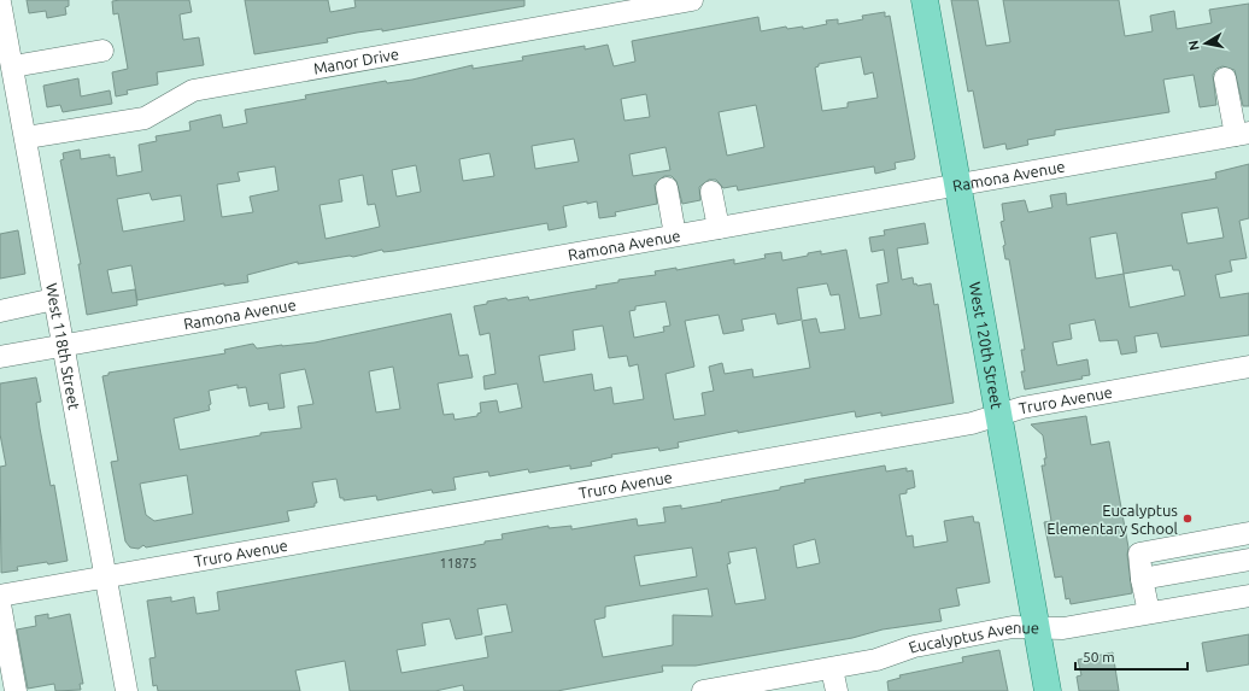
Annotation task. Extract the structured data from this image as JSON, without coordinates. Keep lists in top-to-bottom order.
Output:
{
  "streets": {
    "main road": ["West 120th Street"],
    "street": [
      "Manor Drive",
      "Ramona Avenue",
      "West 118th Street",
      "Truro Avenue",
      "Eucalyptus Avenue"
    ]
  },
  "crossings": [
    ["Manor Drive", "West 118th Street"],
    ["Ramona Avenue", "West 118th Street"],
    ["Ramona Avenue", "West 120th Street"],
    ["West 118th Street", "Truro Avenue"],
    ["West 120th Street", "Truro Avenue"],
    ["West 120th Street", "Eucalyptus Avenue"]
  ],
  "places": ["Eucalyptus Elementary School"],
  "house_numbers": ["11875"],
  "scale_bar": "50 m",
  "north": "left"
}
